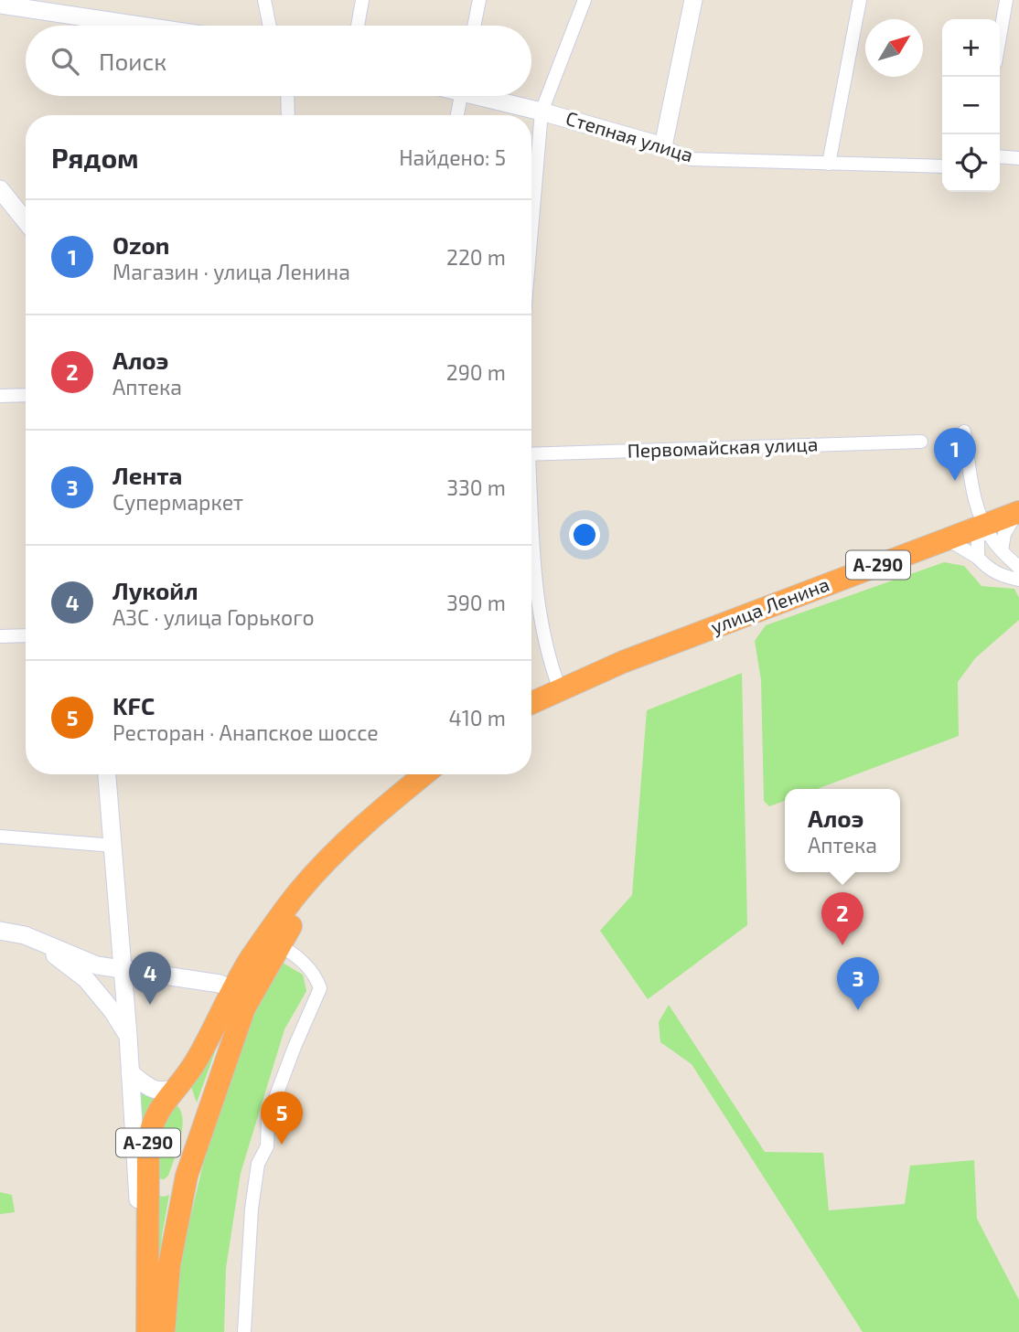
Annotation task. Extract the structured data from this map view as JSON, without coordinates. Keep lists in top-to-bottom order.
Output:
{
  "streets": {
    "highway": ["А-290", "улица Ленина"],
    "main road": ["Степная улица"],
    "street": ["Первомайская улица"]
  },
  "north": "top right",
  "page": {
    "map_buttons": ["+", "−"],
    "search": "Поиск",
    "heading": ["Рядом", "Найдено: 5"],
    "list": [
      {
        "mark": "1",
        "name": "Ozon",
        "note": "Магазин · улица Ленина",
        "value": "220 m"
      },
      {
        "mark": "2",
        "name": "Алоэ",
        "note": "Аптека",
        "value": "290 m"
      },
      {
        "mark": "3",
        "name": "Лента",
        "note": "Супермаркет",
        "value": "330 m"
      },
      {
        "mark": "4",
        "name": "Лукойл",
        "note": "АЗС · улица Горького",
        "value": "390 m"
      },
      {
        "mark": "5",
        "name": "KFC",
        "note": "Ресторан · Анапское шоссе",
        "value": "410 m"
      }
    ],
    "pins": [
      "1",
      "2",
      "4",
      "3",
      "5"
    ],
    "popup": ["Алоэ", "Аптека"]
  }
}
